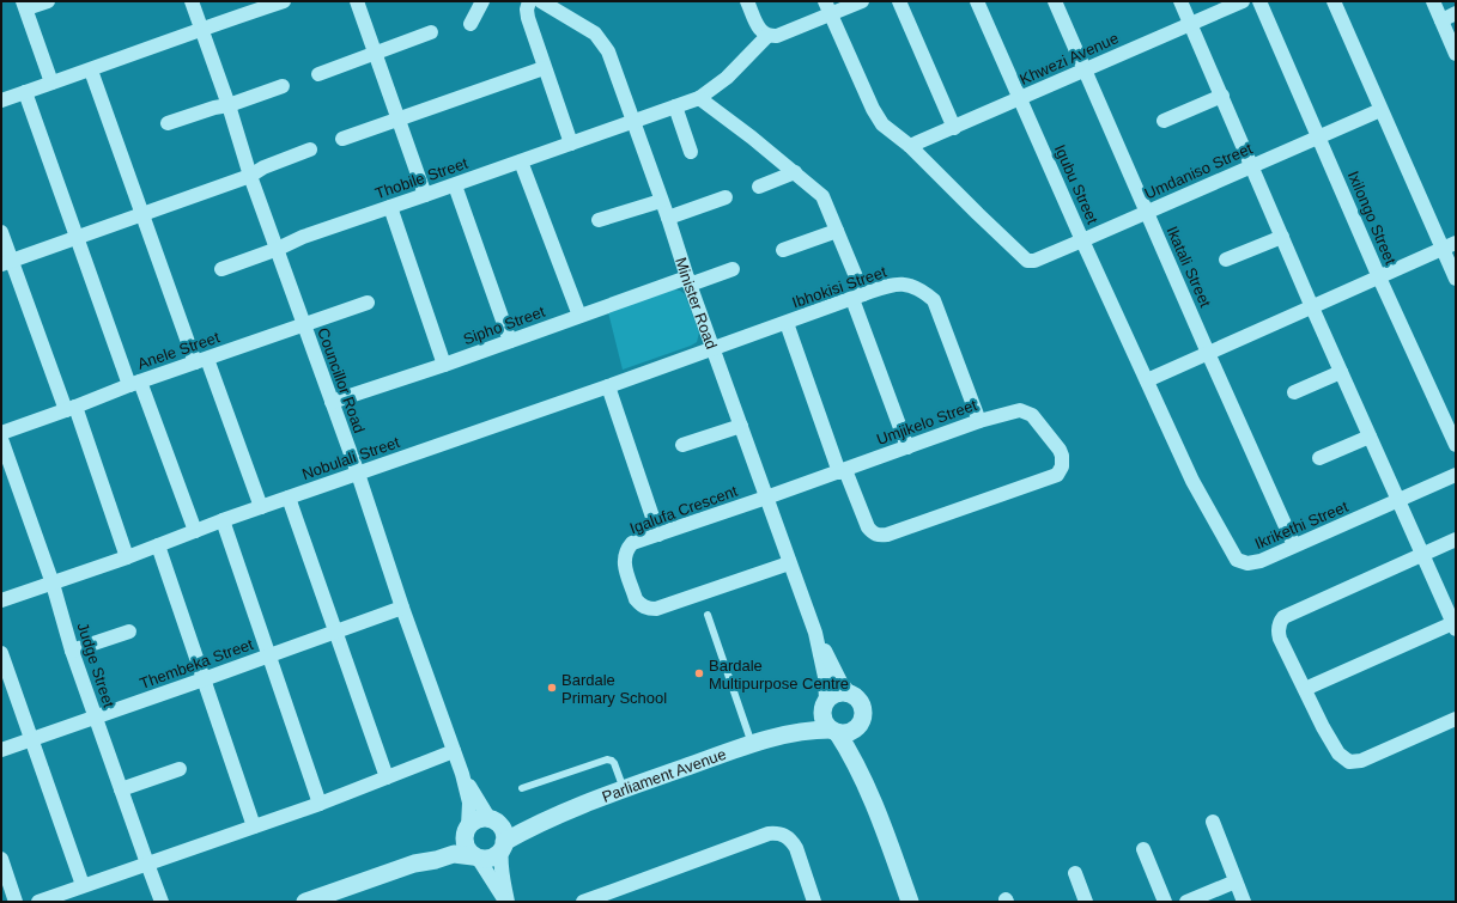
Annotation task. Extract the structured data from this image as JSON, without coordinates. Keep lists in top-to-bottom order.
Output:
{
  "streets": {
    "street": [
      "Khwezi Avenue",
      "Umdaniso Street",
      "Thobile Street",
      "Igubu Street",
      "Ixilongo Street",
      "Ikatali Street",
      "Ibhokisi Street",
      "Minister Road",
      "Sipho Street",
      "Anele Street",
      "Councillor Road",
      "Umjikelo Street",
      "Nobulali Street",
      "Igalufa Crescent",
      "Ikrikethi Street",
      "Thembeka Street",
      "Judge Street",
      "Parliament Avenue"
    ]
  },
  "crossings": [
    ["Khwezi Avenue", "Umdaniso Street"],
    ["Khwezi Avenue", "Igubu Street"],
    ["Khwezi Avenue", "Ikatali Street"],
    ["Umdaniso Street", "Igubu Street"],
    ["Umdaniso Street", "Ixilongo Street"],
    ["Umdaniso Street", "Ikatali Street"],
    ["Thobile Street", "Minister Road"],
    ["Thobile Street", "Councillor Road"],
    ["Igubu Street", "Ikrikethi Street"],
    ["Ikatali Street", "Ikrikethi Street"],
    ["Ibhokisi Street", "Minister Road"],
    ["Ibhokisi Street", "Umjikelo Street"],
    ["Ibhokisi Street", "Nobulali Street"],
    ["Minister Road", "Sipho Street"],
    ["Minister Road", "Umjikelo Street"],
    ["Minister Road", "Nobulali Street"],
    ["Minister Road", "Igalufa Crescent"],
    ["Minister Road", "Parliament Avenue"],
    ["Sipho Street", "Councillor Road"],
    ["Anele Street", "Councillor Road"],
    ["Councillor Road", "Nobulali Street"],
    ["Councillor Road", "Thembeka Street"],
    ["Councillor Road", "Parliament Avenue"],
    ["Umjikelo Street", "Igalufa Crescent"],
    ["Nobulali Street", "Judge Street"],
    ["Thembeka Street", "Judge Street"]
  ],
  "places": ["Bardale Multipurpose Centre", "Bardale Primary School"]
}
